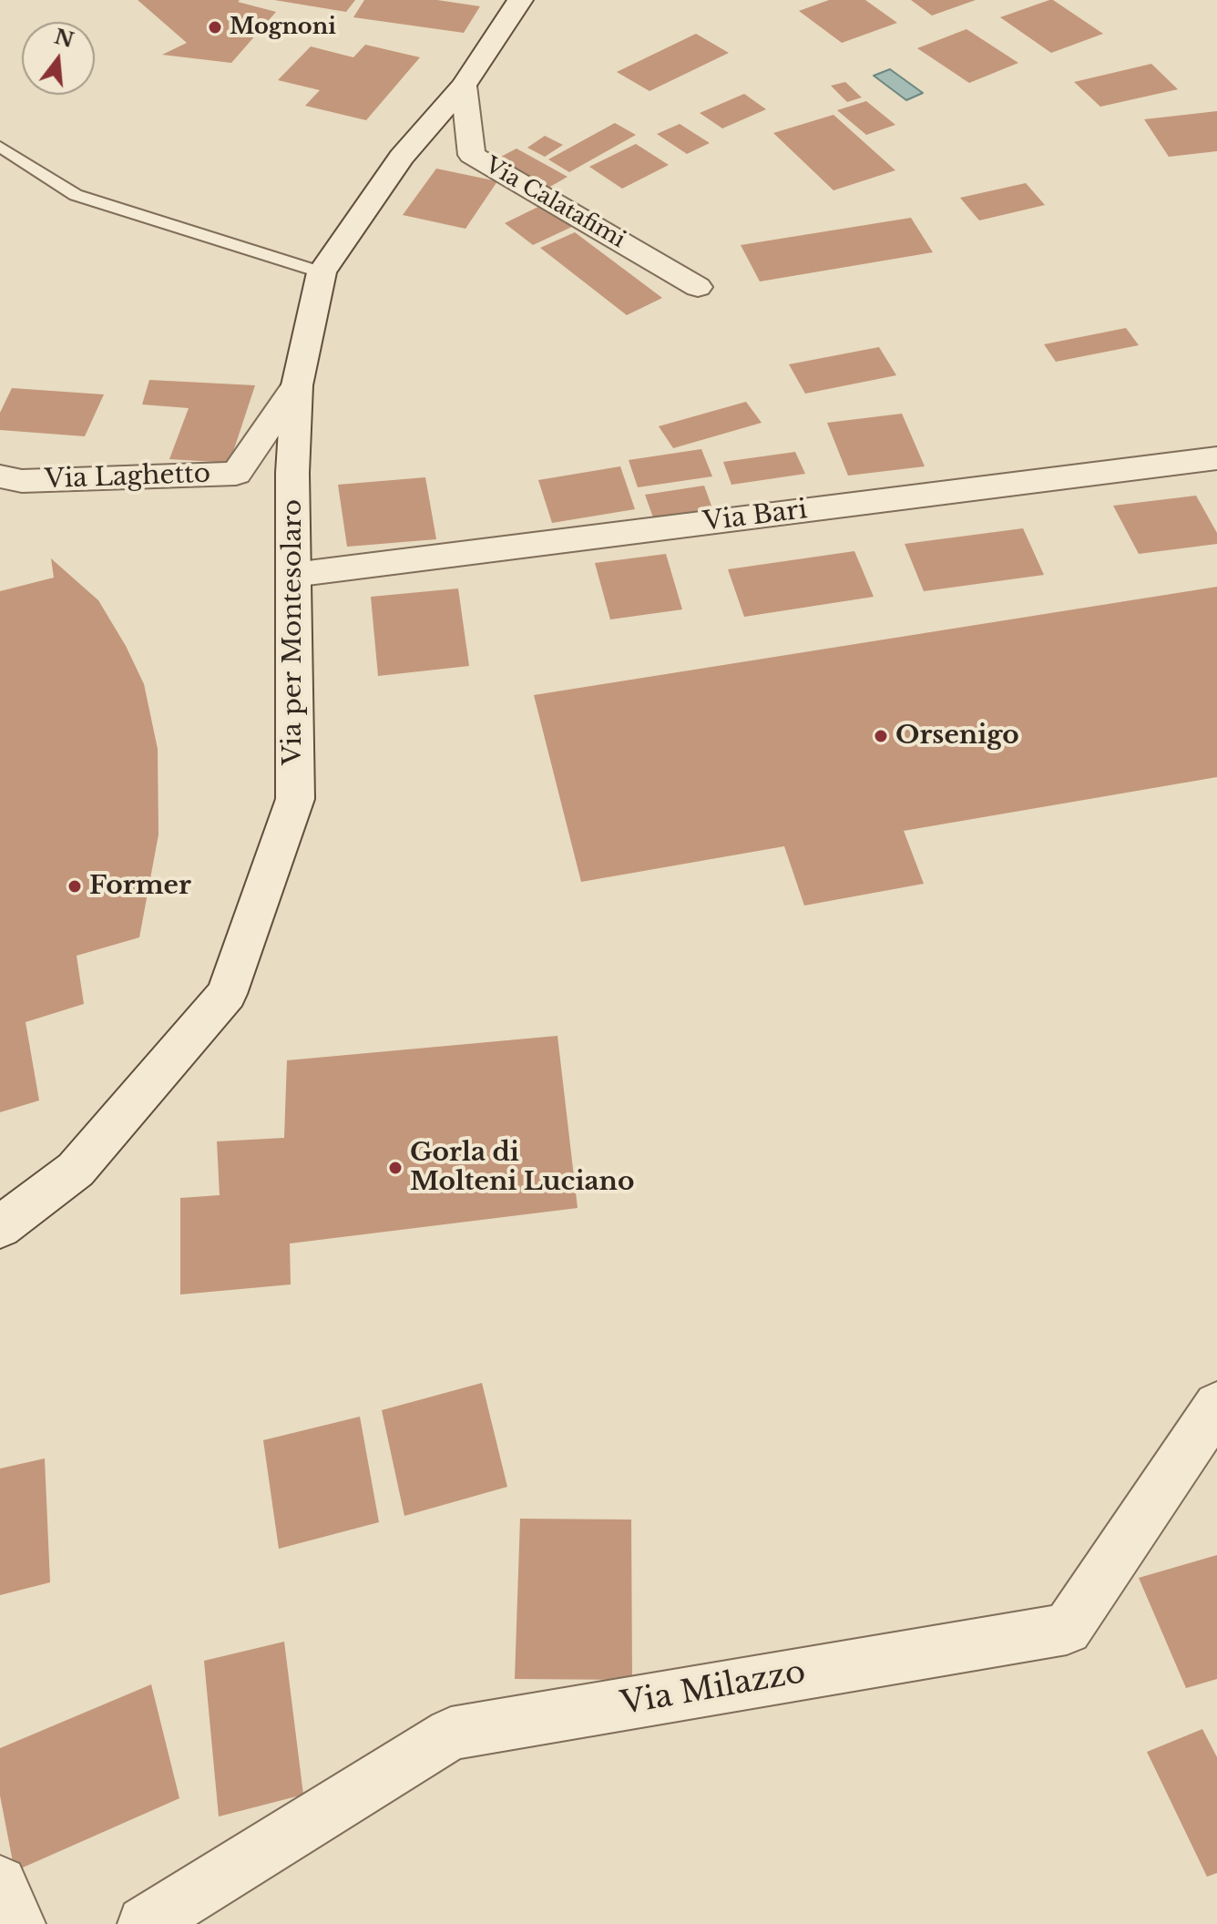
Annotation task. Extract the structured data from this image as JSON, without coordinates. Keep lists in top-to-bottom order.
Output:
{
  "streets": {
    "street": [
      "Via Calatafimi",
      "Via Laghetto",
      "Via Bari",
      "Via per Montesolaro",
      "Via Milazzo"
    ]
  },
  "crossings": [
    ["Via Calatafimi", "Via per Montesolaro"],
    ["Via Laghetto", "Via per Montesolaro"],
    ["Via Bari", "Via per Montesolaro"]
  ],
  "places": [
    "Mognoni",
    "Orsenigo",
    "Former",
    "Gorla di Molteni Luciano"
  ],
  "north": "top"
}
